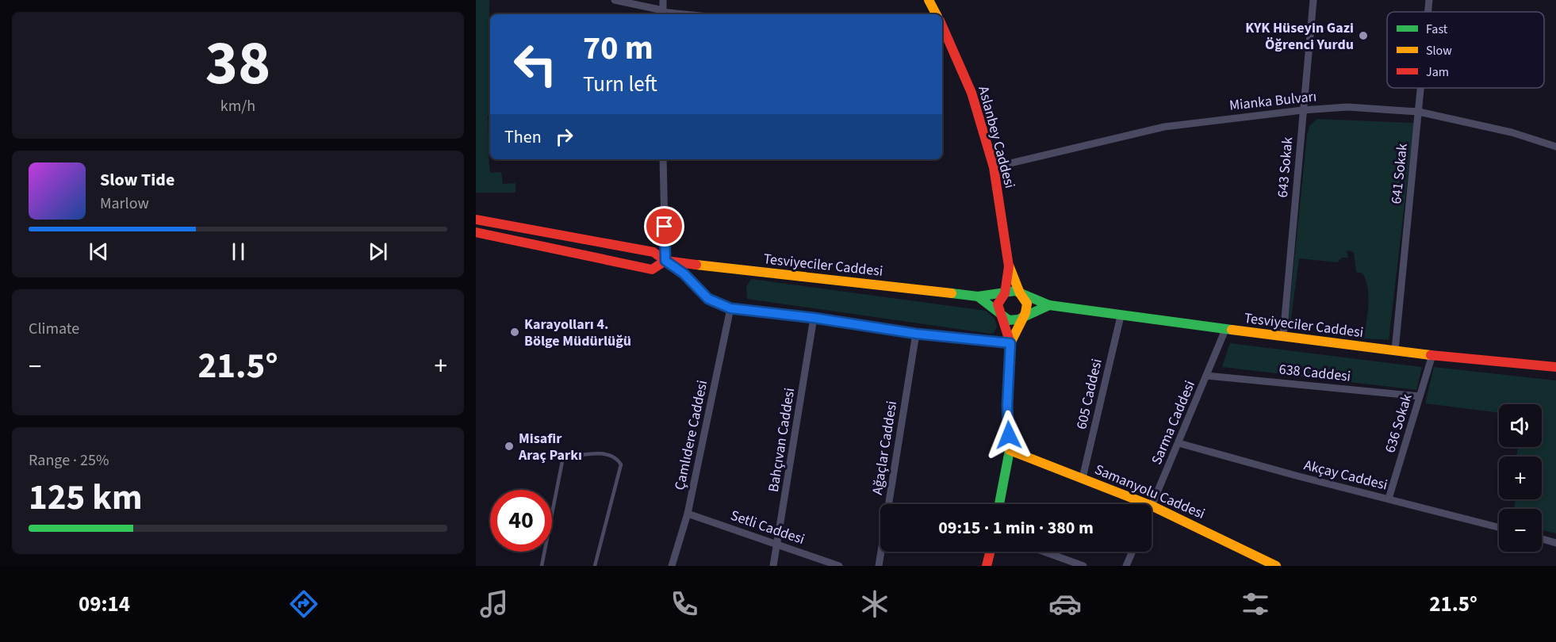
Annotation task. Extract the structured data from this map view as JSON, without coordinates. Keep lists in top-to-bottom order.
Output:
{
  "streets": {
    "street": [
      "Mianka Bulvarı",
      "Aslanbey Caddesi",
      "643 Sokak",
      "641 Sokak",
      "Tesviyeciler Caddesi",
      "638 Caddesi",
      "605 Caddesi",
      "Sarma Caddesi",
      "636 Sokak",
      "Çamlıdere Caddesi",
      "Bahçıvan Caddesi",
      "Ağaçlar Caddesi",
      "Akçay Caddesi",
      "Samanyolu Caddesi",
      "Setli Caddesi"
    ]
  },
  "crossings": [
    ["Mianka Bulvarı", "Aslanbey Caddesi"],
    ["Mianka Bulvarı", "643 Sokak"],
    ["Mianka Bulvarı", "641 Sokak"],
    ["643 Sokak", "Tesviyeciler Caddesi"],
    ["641 Sokak", "Tesviyeciler Caddesi"],
    ["Tesviyeciler Caddesi", "605 Caddesi"],
    ["Tesviyeciler Caddesi", "Sarma Caddesi"],
    ["Tesviyeciler Caddesi", "636 Sokak"],
    ["638 Caddesi", "Sarma Caddesi"],
    ["638 Caddesi", "636 Sokak"],
    ["605 Caddesi", "Samanyolu Caddesi"],
    ["Sarma Caddesi", "Akçay Caddesi"],
    ["Sarma Caddesi", "Samanyolu Caddesi"],
    ["636 Sokak", "Akçay Caddesi"],
    ["Çamlıdere Caddesi", "Setli Caddesi"],
    ["Bahçıvan Caddesi", "Setli Caddesi"]
  ],
  "places": ["KYK Hüseyin Gazi Öğrenci Yurdu", "Karayolları 4. Bölge Müdürlüğü", "Misafir Araç Parkı"],
  "legend": ["Fast", "Slow", "Jam"],
  "page": {
    "tile": [
      ["38", "km/h"],
      "Climate",
      ["Range · 25%", "125 km"]
    ],
    "turn": ["70 m", "Turn left"],
    "then": "Then",
    "song": ["Slow Tide", "Marlow"],
    "heat": ["−", "21.5°", "+"],
    "map_buttons": ["+", "−"],
    "limit": "40",
    "trip": "09:15 · 1 min · 380 m",
    "tabs": ["09:14", "21.5°"]
  }
}
